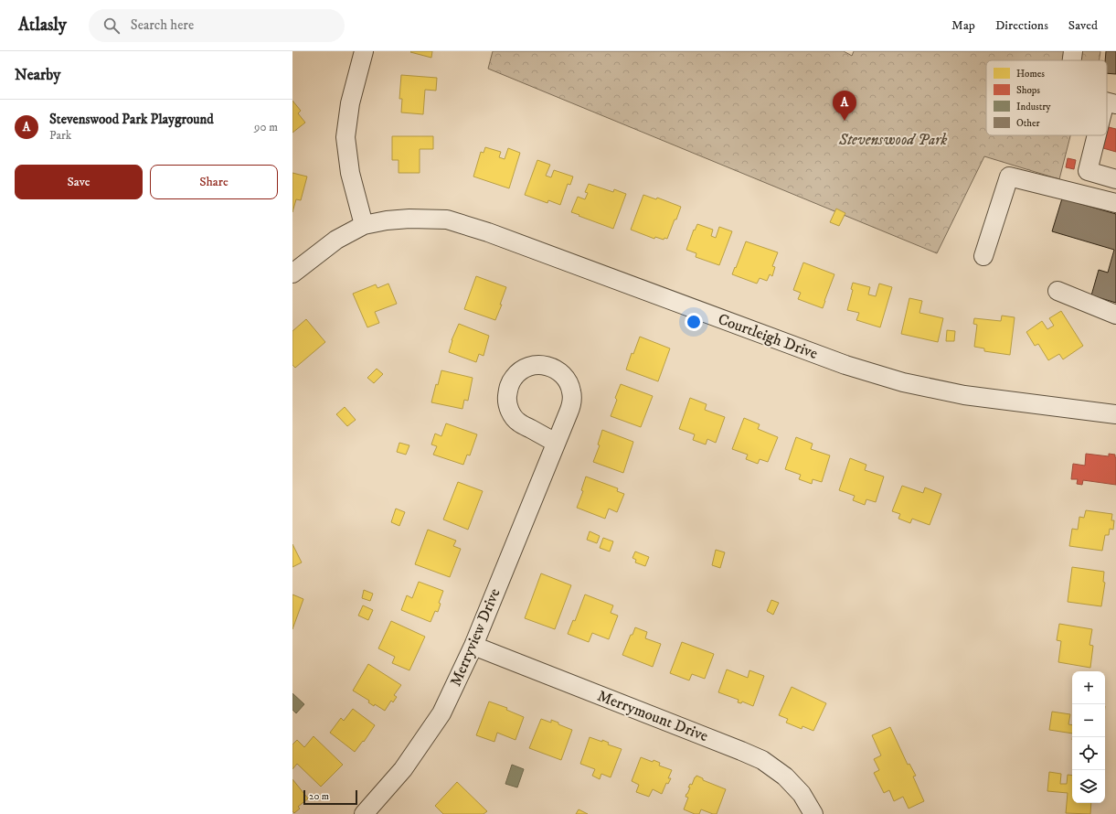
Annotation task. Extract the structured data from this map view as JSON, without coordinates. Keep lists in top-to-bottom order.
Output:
{
  "streets": {
    "street": ["Courtleigh Drive", "Merryview Drive", "Merrymount Drive"]
  },
  "crossings": [
    ["Merryview Drive", "Merrymount Drive"]
  ],
  "parks": ["Stevenswood Park"],
  "legend": [
    "Homes",
    "Shops",
    "Industry",
    "Other"
  ],
  "scale_bar": "20 m",
  "page": {
    "header": "Atlasly",
    "search": "Search here",
    "nav": ["Map", "Directions", "Saved"],
    "heading": "Nearby",
    "pins": "A",
    "list": [
      {
        "mark": "A",
        "name": "Stevenswood Park Playground",
        "note": "Park",
        "value": "90 m"
      }
    ],
    "buttons": ["Save", "Share"],
    "map_buttons": ["+", "−"],
    "scale": "20 m"
  }
}
